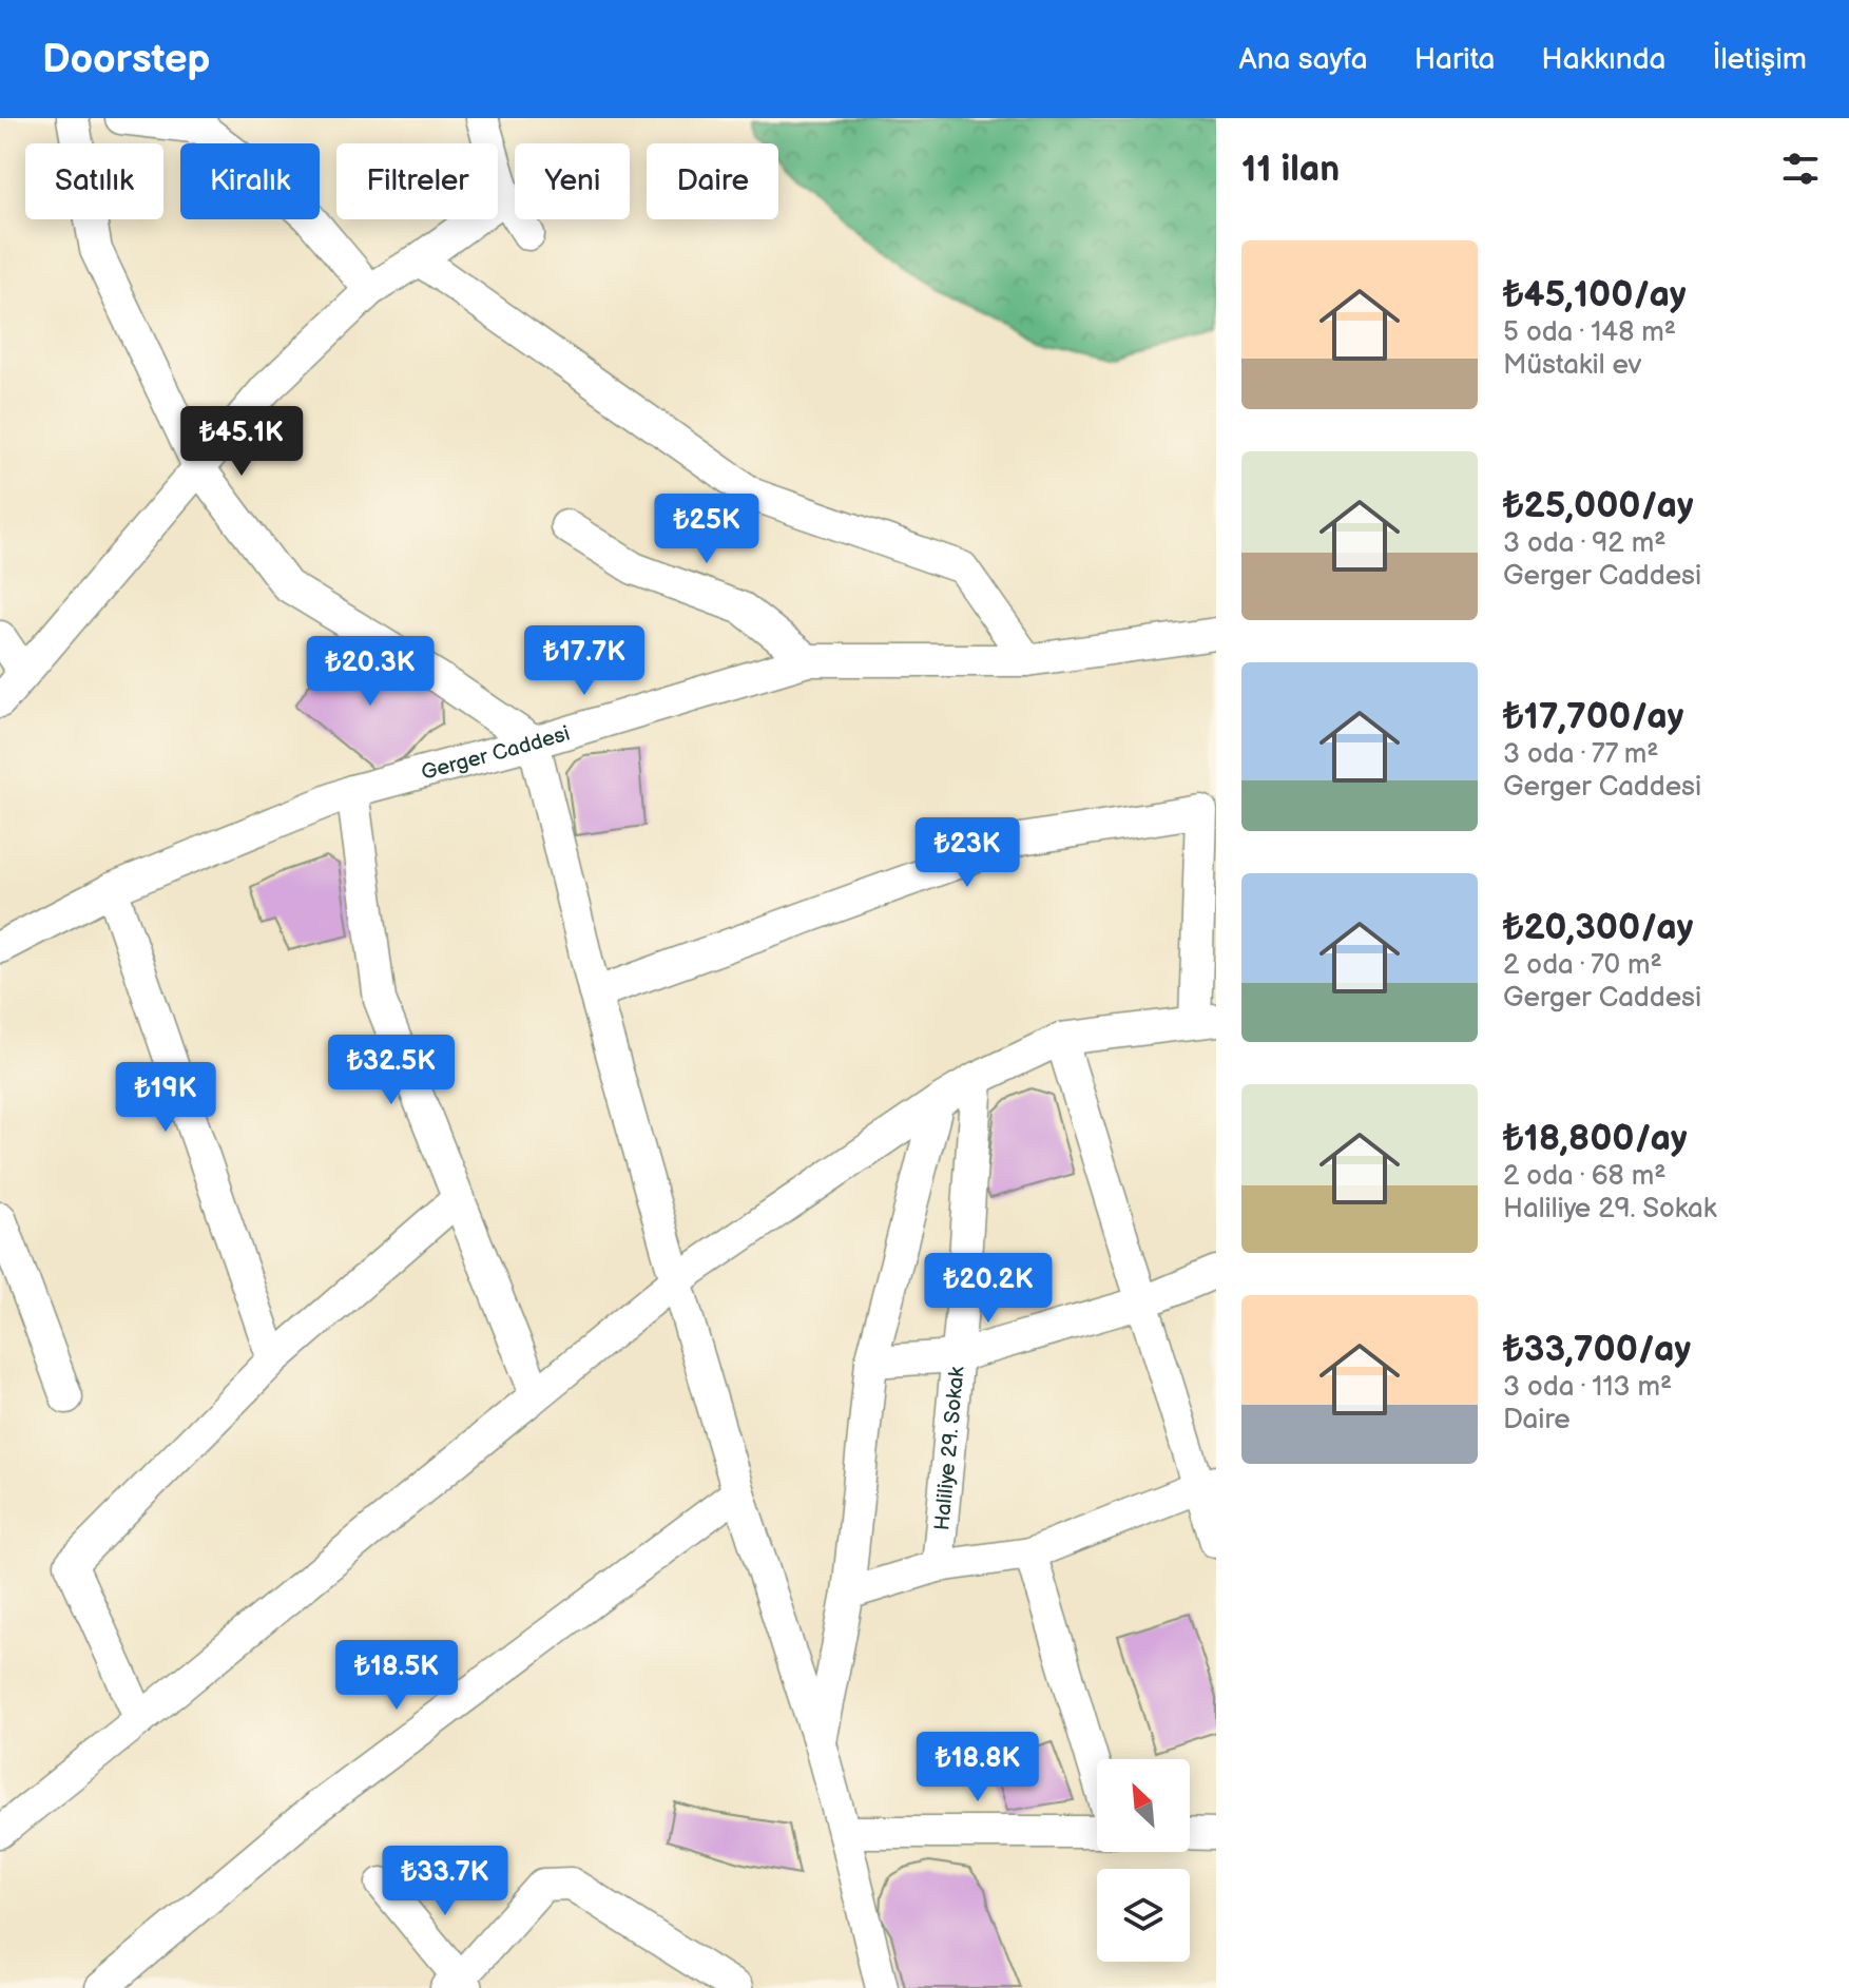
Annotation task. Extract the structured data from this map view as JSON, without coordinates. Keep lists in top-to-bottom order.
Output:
{
  "streets": {
    "street": ["Gerger Caddesi", "Haliliye 29. Sokak"]
  },
  "north": "top left",
  "page": {
    "header": "Doorstep",
    "nav": [
      "Ana sayfa",
      "Harita",
      "Hakkında",
      "İletişim"
    ],
    "heading": "11 ilan",
    "chip": [
      "Satılık",
      "Kiralık",
      "Filtreler",
      "Yeni",
      "Daire"
    ],
    "list": [
      {
        "name": "₺45,100/ay",
        "note": "5 oda · 148 m² · Müstakil ev"
      },
      {
        "name": "₺25,000/ay",
        "note": "3 oda · 92 m² · Gerger Caddesi"
      },
      {
        "name": "₺17,700/ay",
        "note": "3 oda · 77 m² · Gerger Caddesi"
      },
      {
        "name": "₺20,300/ay",
        "note": "2 oda · 70 m² · Gerger Caddesi"
      },
      {
        "name": "₺18,800/ay",
        "note": "2 oda · 68 m² · Haliliye 29. Sokak"
      },
      {
        "name": "₺33,700/ay",
        "note": "3 oda · 113 m² · Daire"
      }
    ],
    "price": [
      "₺45.1K",
      "₺25K",
      "₺17.7K",
      "₺20.3K",
      "₺23K",
      "₺32.5K",
      "₺19K",
      "₺20.2K",
      "₺18.5K",
      "₺18.8K",
      "₺33.7K"
    ]
  }
}
